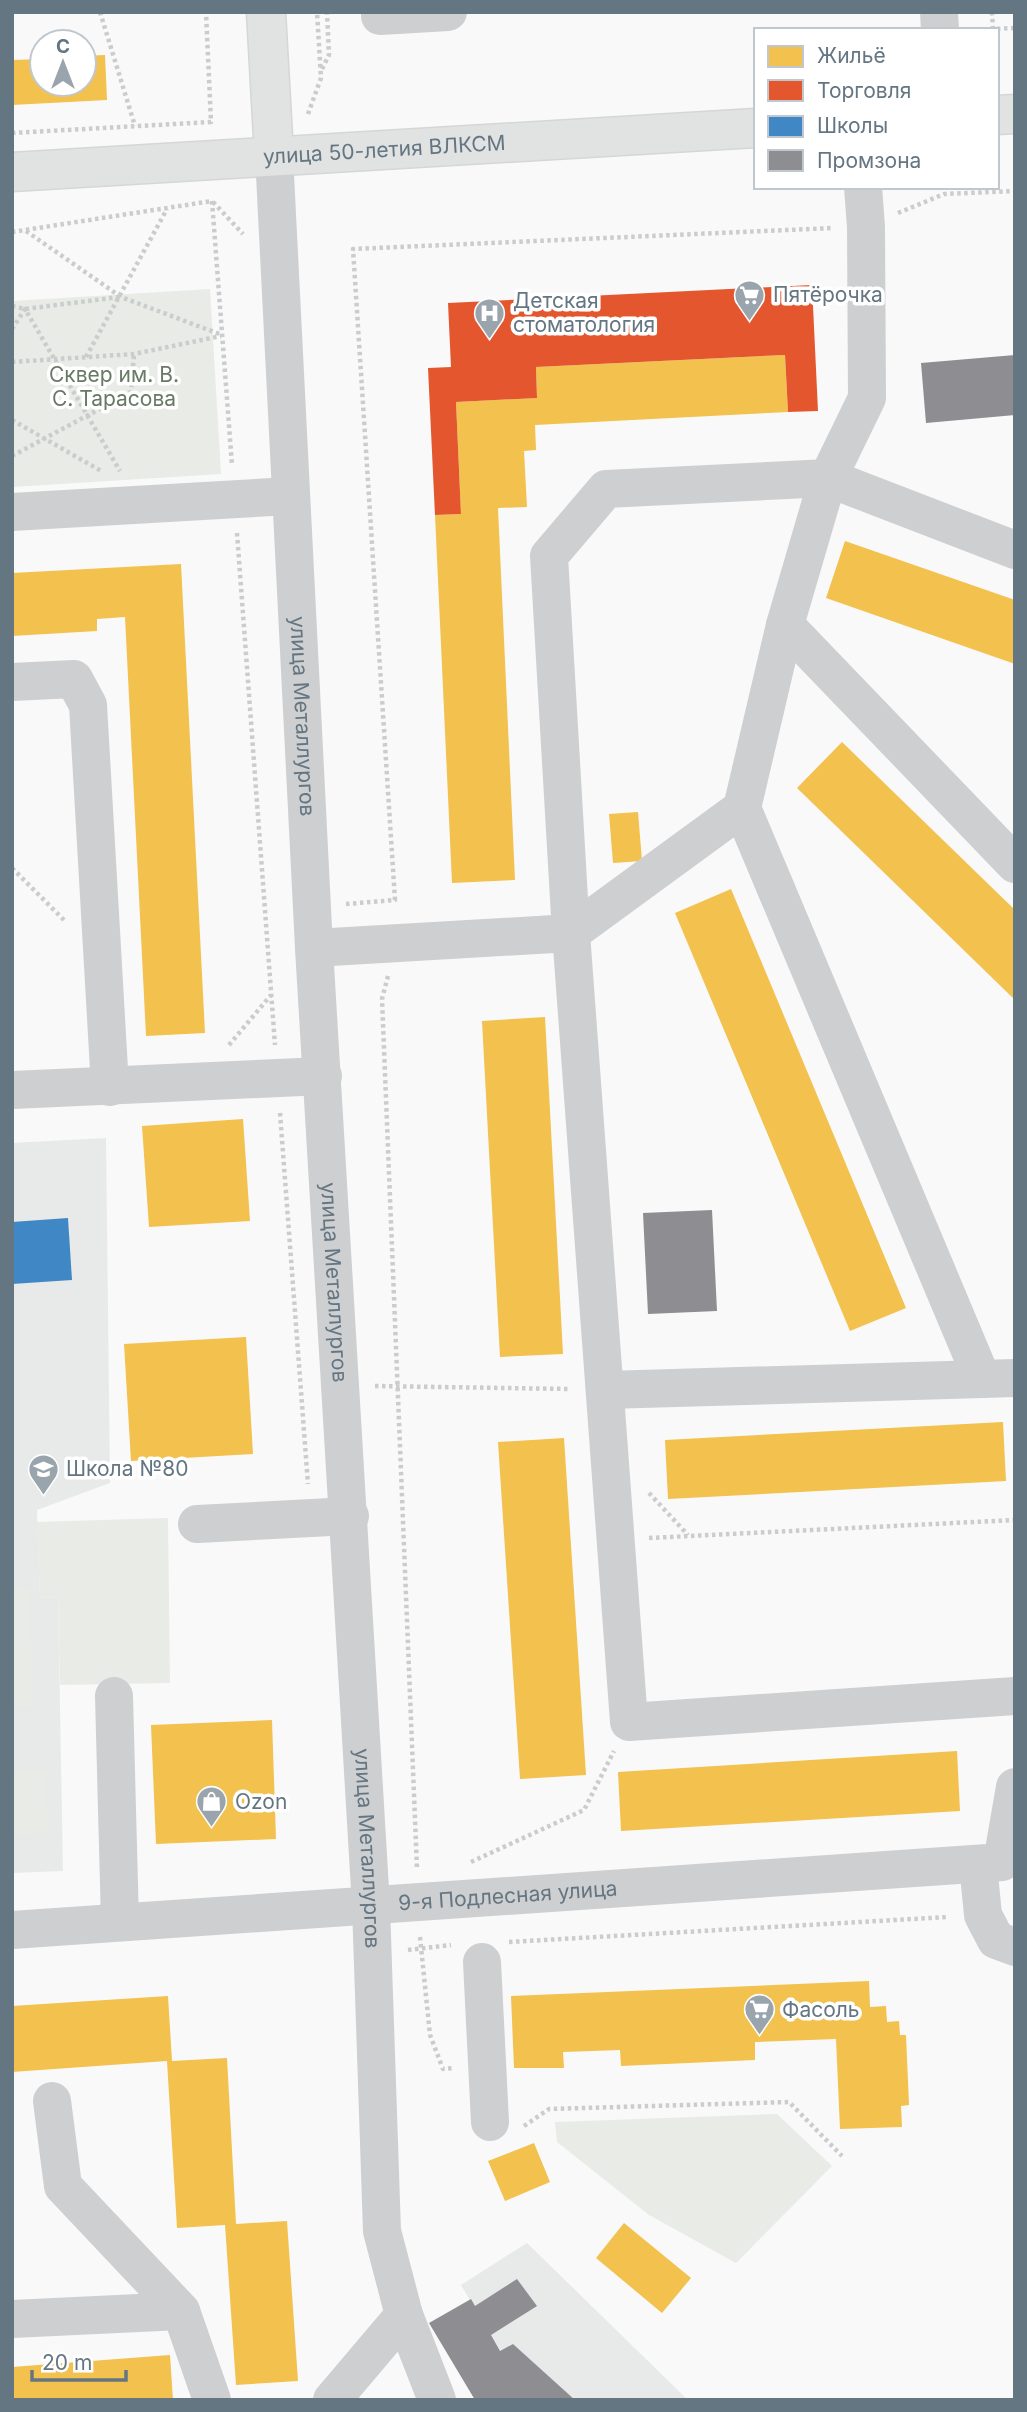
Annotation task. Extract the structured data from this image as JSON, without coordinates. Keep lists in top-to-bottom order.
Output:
{
  "streets": {
    "main road": ["улица 50-летия ВЛКСМ"],
    "street": ["улица Металлургов", "9-я Подлесная улица"]
  },
  "crossings": [
    ["улица 50-летия ВЛКСМ", "улица Металлургов"],
    ["улица Металлургов", "9-я Подлесная улица"]
  ],
  "parks": ["Сквер им. В. С. Тарасова"],
  "places": {
    "supermarket": ["Пятёрочка", "Фасоль"],
    "hospital": ["Детская стоматология"],
    "school or university": ["Школа №80"],
    "shop": ["Ozon"]
  },
  "legend": [
    "Жильё",
    "Торговля",
    "Школы",
    "Промзона"
  ],
  "scale_bar": "20 m",
  "north": "top"
}
